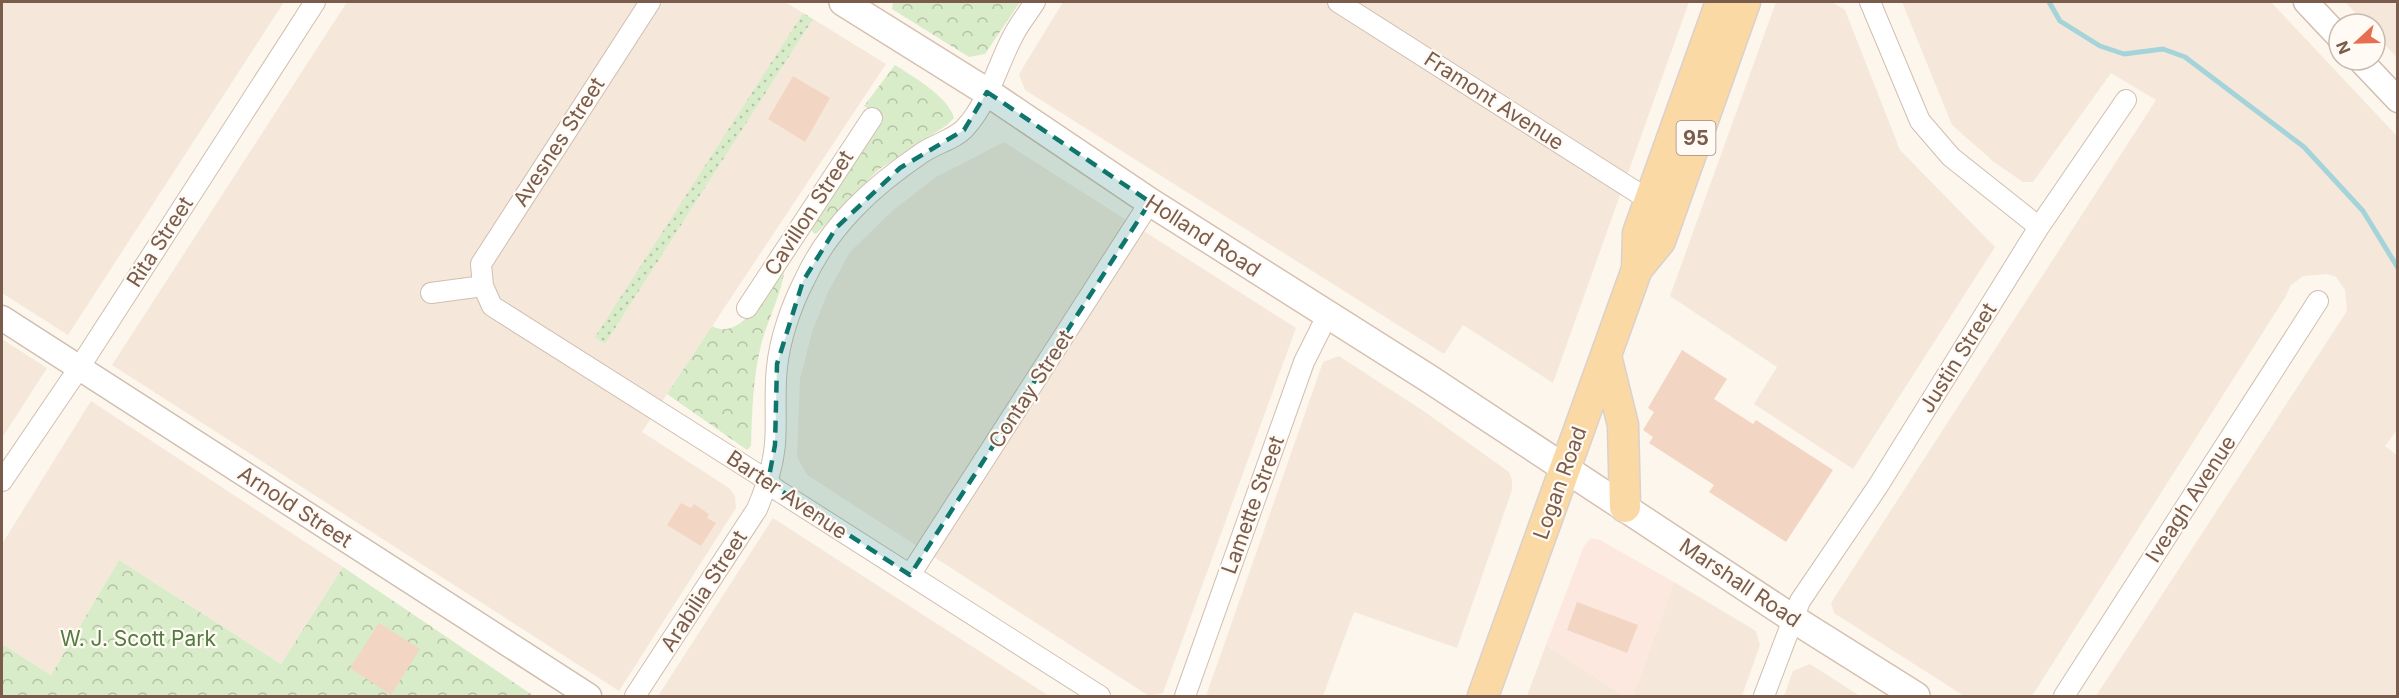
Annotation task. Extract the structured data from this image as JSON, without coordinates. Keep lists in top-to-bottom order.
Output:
{
  "streets": {
    "main road": [
      "95",
      "Holland Road",
      "Logan Road",
      "Marshall Road"
    ],
    "street": [
      "Framont Avenue",
      "Avesnes Street",
      "Cavillon Street",
      "Rita Street",
      "Justin Street",
      "Contay Street",
      "Barter Avenue",
      "Iveagh Avenue",
      "Lamette Street",
      "Arnold Street",
      "Arabilia Street"
    ]
  },
  "crossings": [
    ["Framont Avenue", "Logan Road"],
    ["Avesnes Street", "Barter Avenue"],
    ["Cavillon Street", "Holland Road"],
    ["Cavillon Street", "Barter Avenue"],
    ["Cavillon Street", "Arabilia Street"],
    ["Holland Road", "Contay Street"],
    ["Holland Road", "Logan Road"],
    ["Holland Road", "Lamette Street"],
    ["Holland Road", "Marshall Road"],
    ["Rita Street", "Arnold Street"],
    ["Justin Street", "Marshall Road"],
    ["Contay Street", "Barter Avenue"],
    ["Logan Road", "Marshall Road"],
    ["Barter Avenue", "Arabilia Street"]
  ],
  "parks": ["W. J. Scott Park"],
  "north": "left"
}
